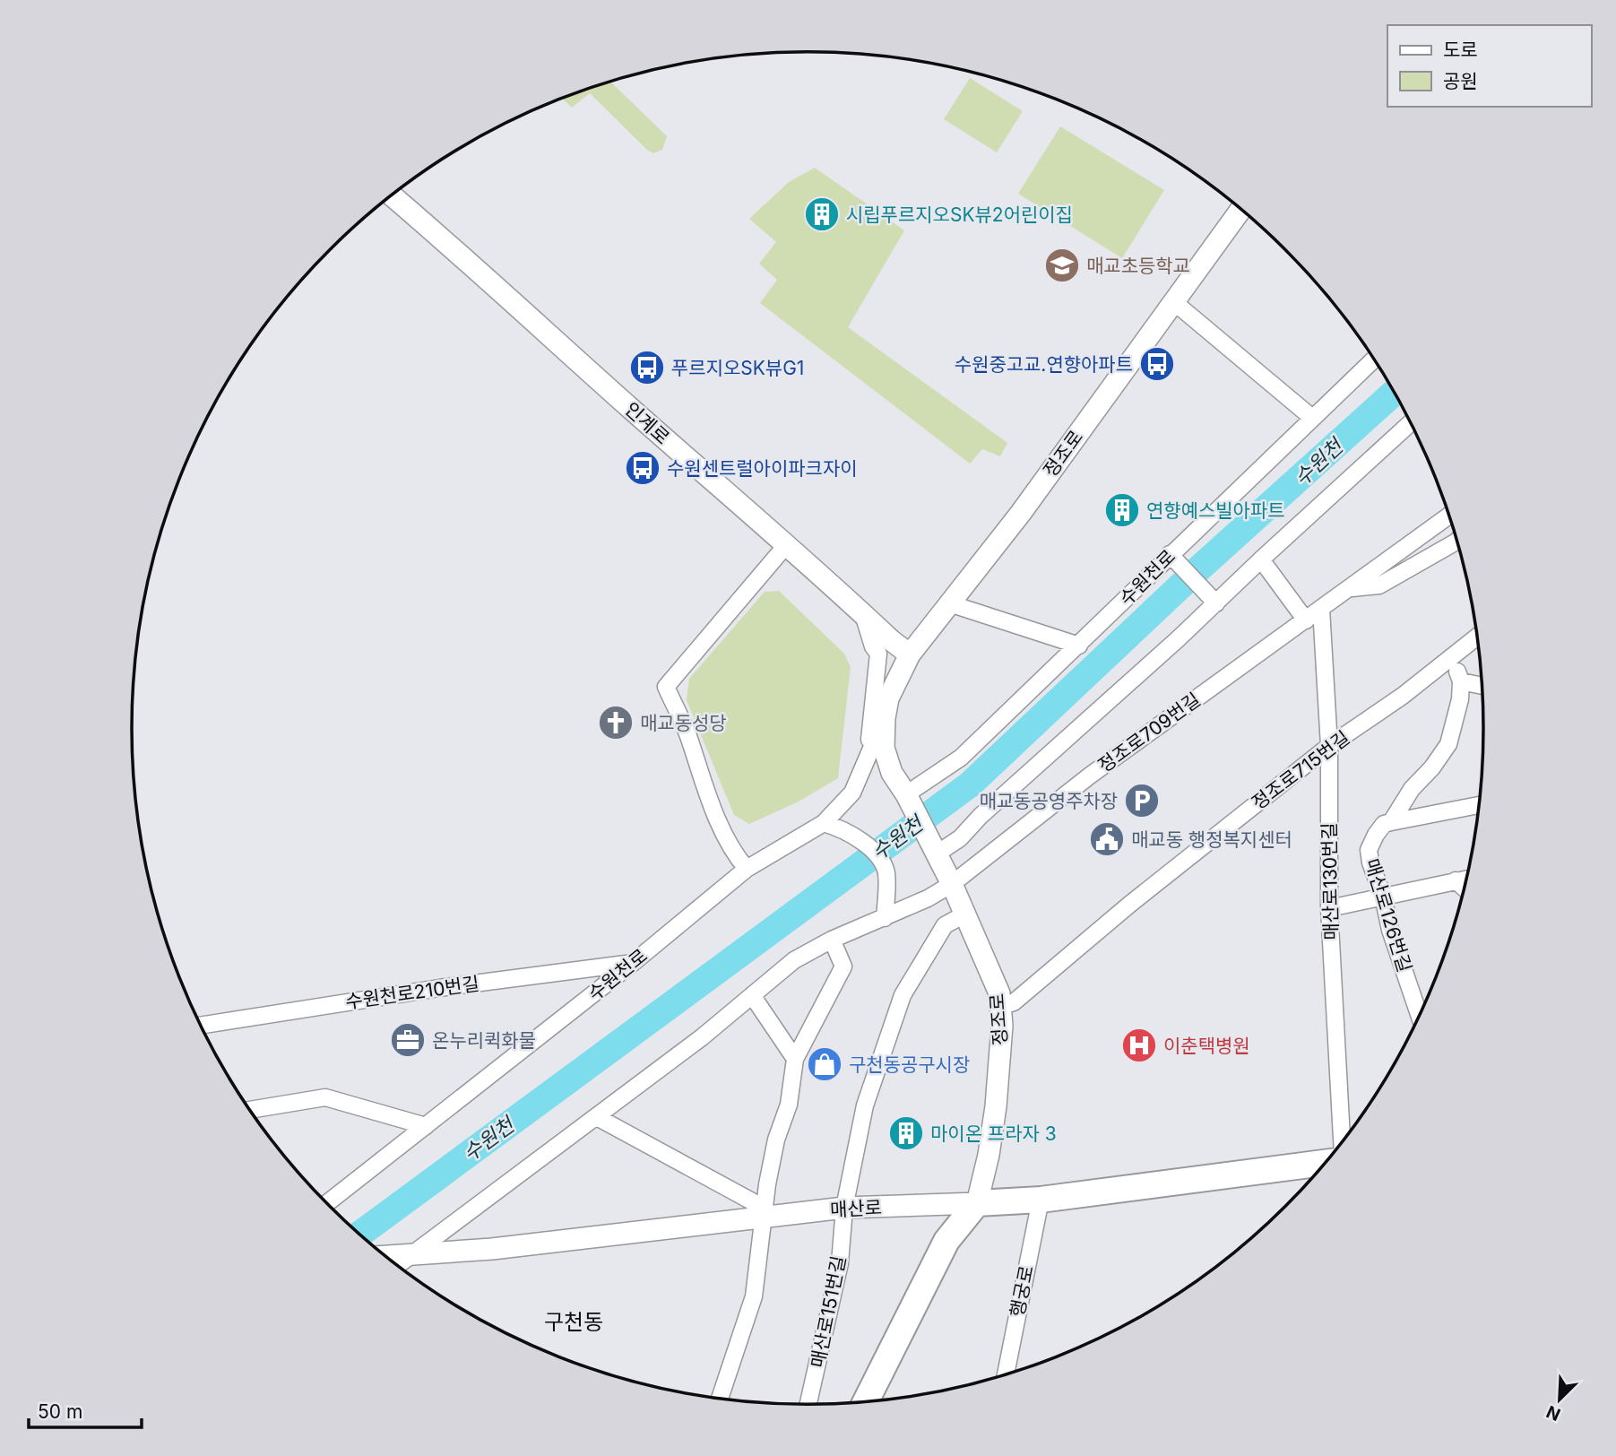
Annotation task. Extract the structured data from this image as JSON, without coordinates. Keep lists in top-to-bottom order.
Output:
{
  "streets": {
    "main road": ["정조로", "매산로"],
    "street": [
      "인계로",
      "수원천로",
      "정조로709번길",
      "정조로715번길",
      "매산로130번길",
      "매산로126번길",
      "수원천로210번길",
      "행궁로",
      "매산로151번길"
    ]
  },
  "crossings": [
    ["인계로", "정조로"],
    ["정조로", "수원천로"],
    ["정조로", "정조로709번길"],
    ["정조로", "정조로715번길"],
    ["정조로", "매산로"],
    ["정조로", "매산로151번길"],
    ["수원천로", "수원천로210번길"],
    ["정조로709번길", "매산로130번길"],
    ["정조로715번길", "매산로130번길"],
    ["매산로", "행궁로"],
    ["매산로", "매산로151번길"]
  ],
  "districts": ["구천동"],
  "water": ["수원천"],
  "places": {
    "building": ["시립푸르지오SK뷰2어린이집", "연향예스빌아파트", "마이온 프라자 3"],
    "school or university": ["매교초등학교"],
    "bus stop": ["수원중고교.연향아파트", "푸르지오SK뷰G1", "수원센트럴아이파크자이"],
    "church": ["매교동성당"],
    "parking": ["매교동공영주차장"],
    "public building": ["매교동 행정복지센터"],
    "office": ["온누리퀵화물"],
    "hospital": ["이춘택병원"],
    "shop": ["구천동공구시장"]
  },
  "legend": ["도로", "공원"],
  "scale_bar": "50 m",
  "north": "bottom left"
}
